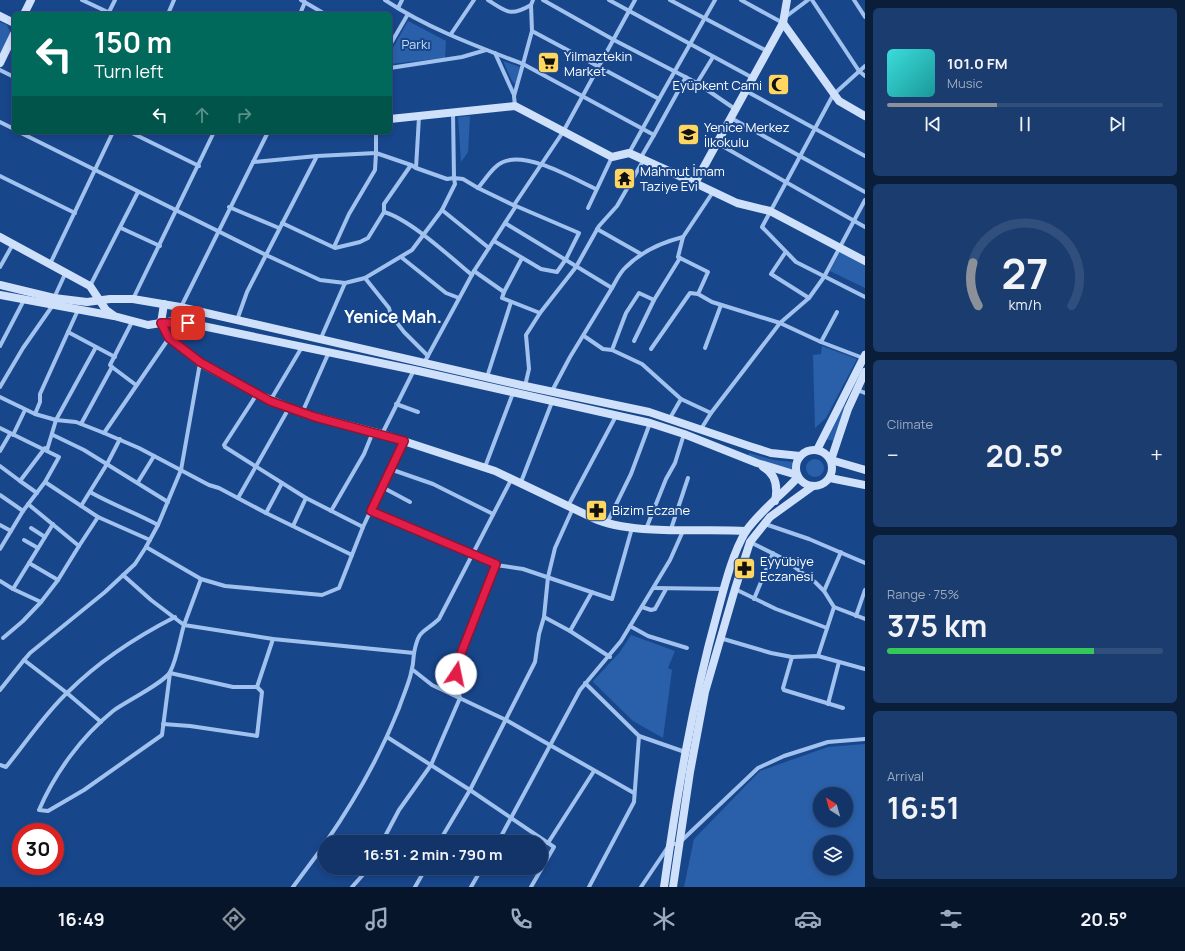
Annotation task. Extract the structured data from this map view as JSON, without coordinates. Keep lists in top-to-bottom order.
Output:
{
  "districts": ["Yenice Mah."],
  "parks": ["Parkı"],
  "places": {
    "supermarket": ["Yilmaztekin Market"],
    "mosque": ["Eyüpkent Cami"],
    "school or university": ["Yenice Merkez İlkokulu"],
    "temple": ["Mahmut İmam Taziye Evi"],
    "pharmacy": ["Bizim Eczane", "Eyyübiye Eczanesi"]
  },
  "north": "top left",
  "page": {
    "turn": ["150 m", "Turn left"],
    "song": ["101.0 FM", "Music"],
    "tile": [
      "Climate",
      ["Range · 75%", "375 km"],
      ["Arrival", "16:51"]
    ],
    "heat": ["−", "20.5°", "+"],
    "limit": "30",
    "trip": "16:51 · 2 min · 790 m",
    "tabs": ["16:49", "20.5°"],
    "gauge": ["27", "km/h"]
  }
}
